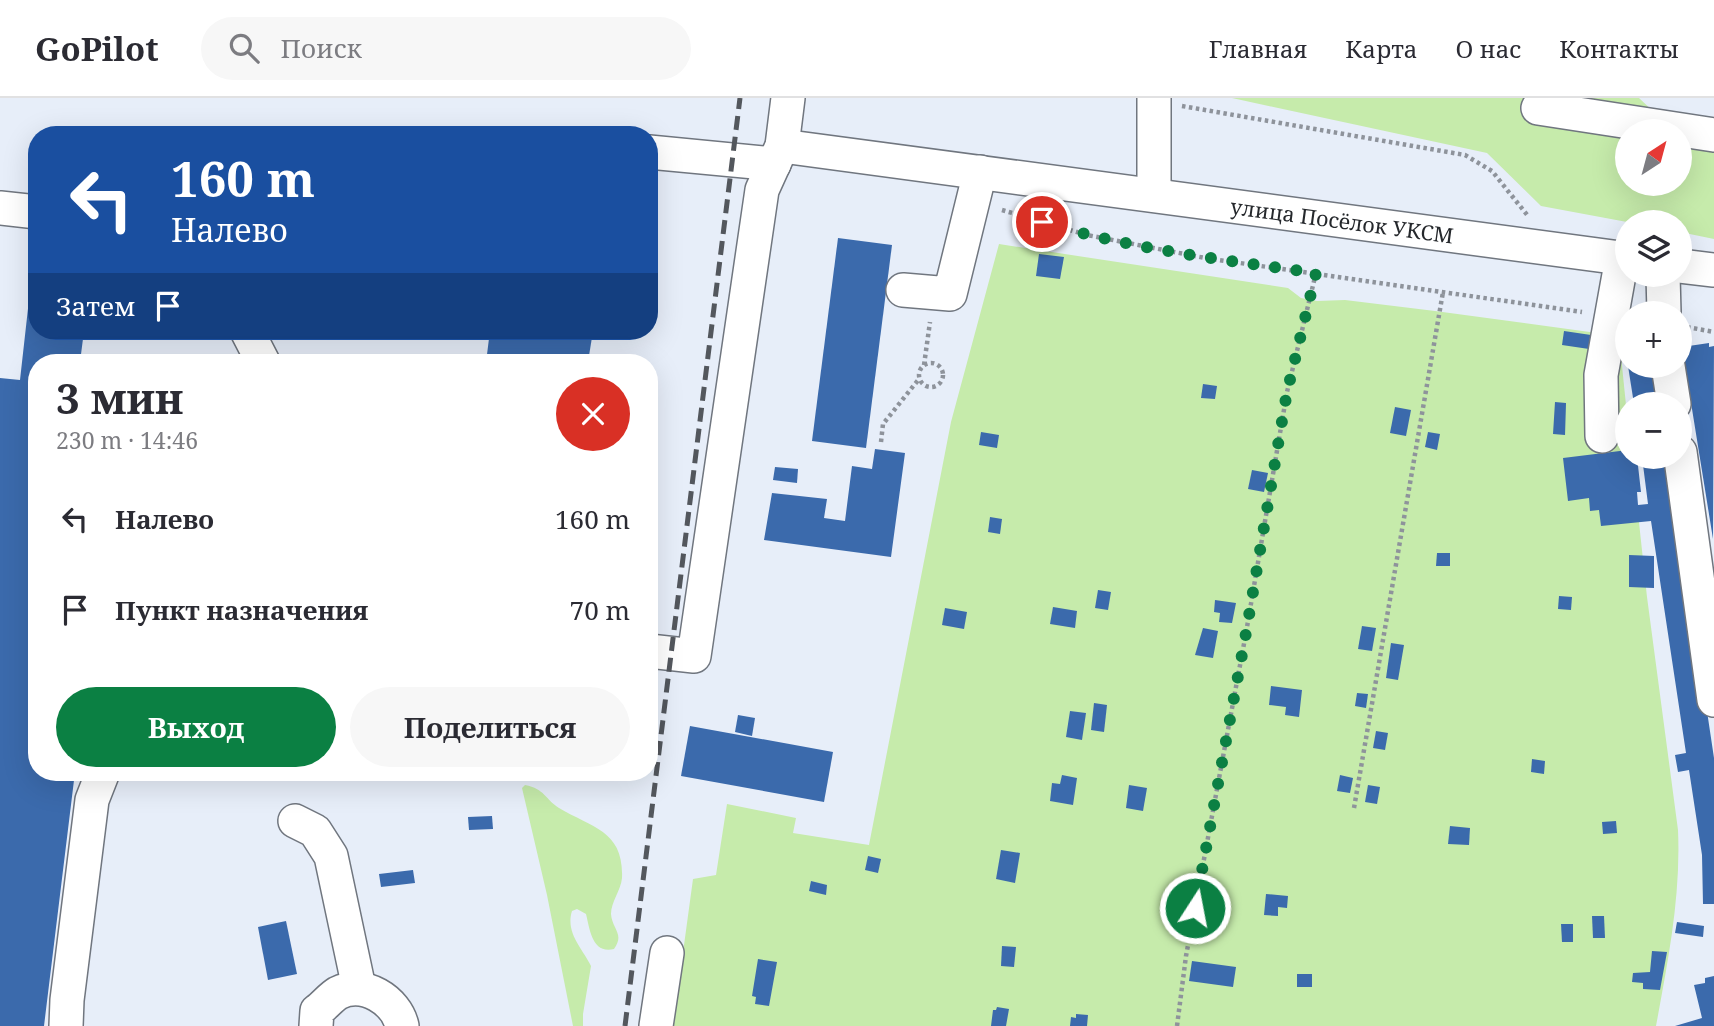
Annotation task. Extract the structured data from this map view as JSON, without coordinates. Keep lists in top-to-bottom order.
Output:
{
  "streets": {
    "street": ["улица Посёлок УКСМ"]
  },
  "north": "top right",
  "page": {
    "header": "GoPilot",
    "search": "Поиск",
    "nav": [
      "Главная",
      "Карта",
      "О нас",
      "Контакты"
    ],
    "map_buttons": ["+", "−"],
    "turn": ["160 m", "Налево"],
    "then": "Затем",
    "heading": ["3 мин", "230 m · 14:46"],
    "list": [
      {
        "name": "Налево",
        "value": "160 m"
      },
      {
        "name": "Пункт назначения",
        "value": "70 m"
      }
    ],
    "buttons": ["Выход", "Поделиться"]
  }
}
